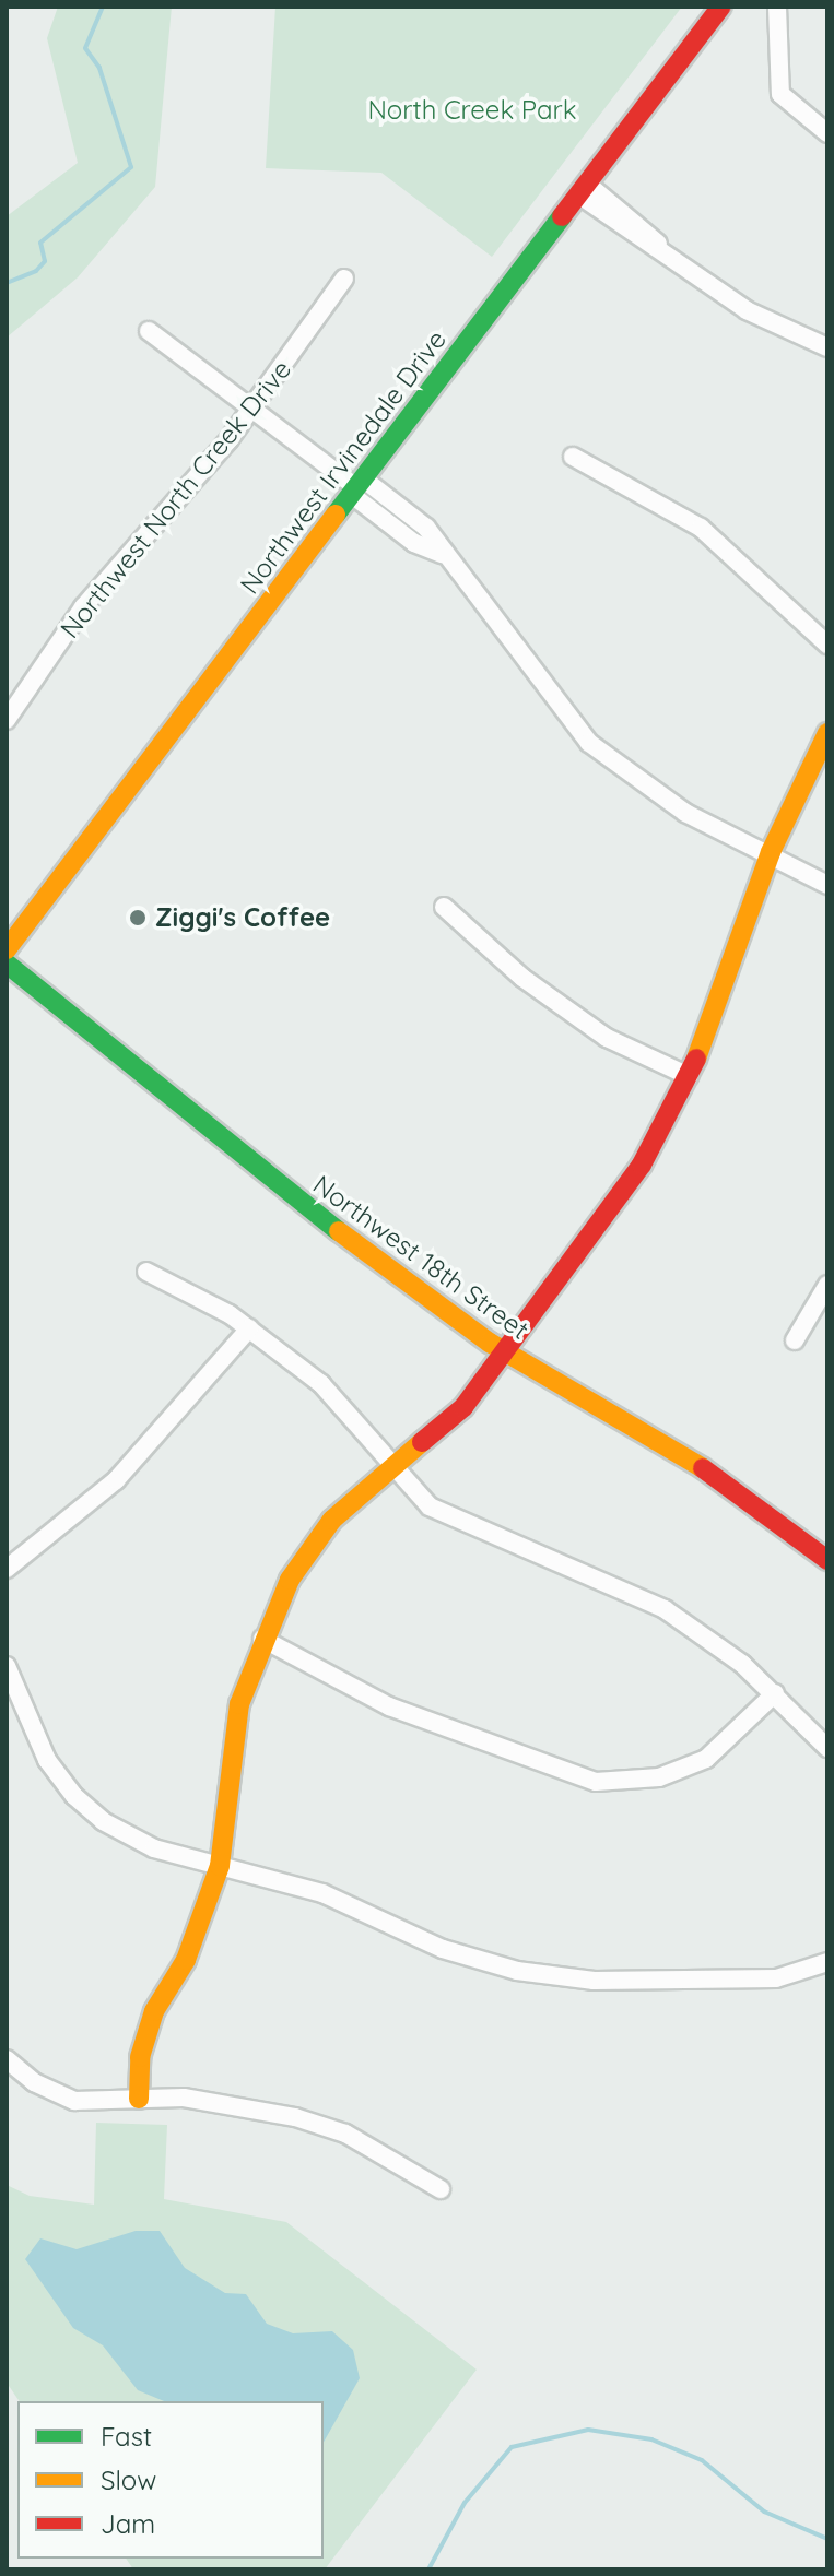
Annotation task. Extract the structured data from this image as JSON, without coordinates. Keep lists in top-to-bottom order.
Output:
{
  "streets": {
    "street": ["Northwest Irvinedale Drive", "Northwest North Creek Drive", "Northwest 18th Street"]
  },
  "parks": ["North Creek Park"],
  "places": ["Ziggi's Coffee"],
  "legend": ["Fast", "Slow", "Jam"]
}
